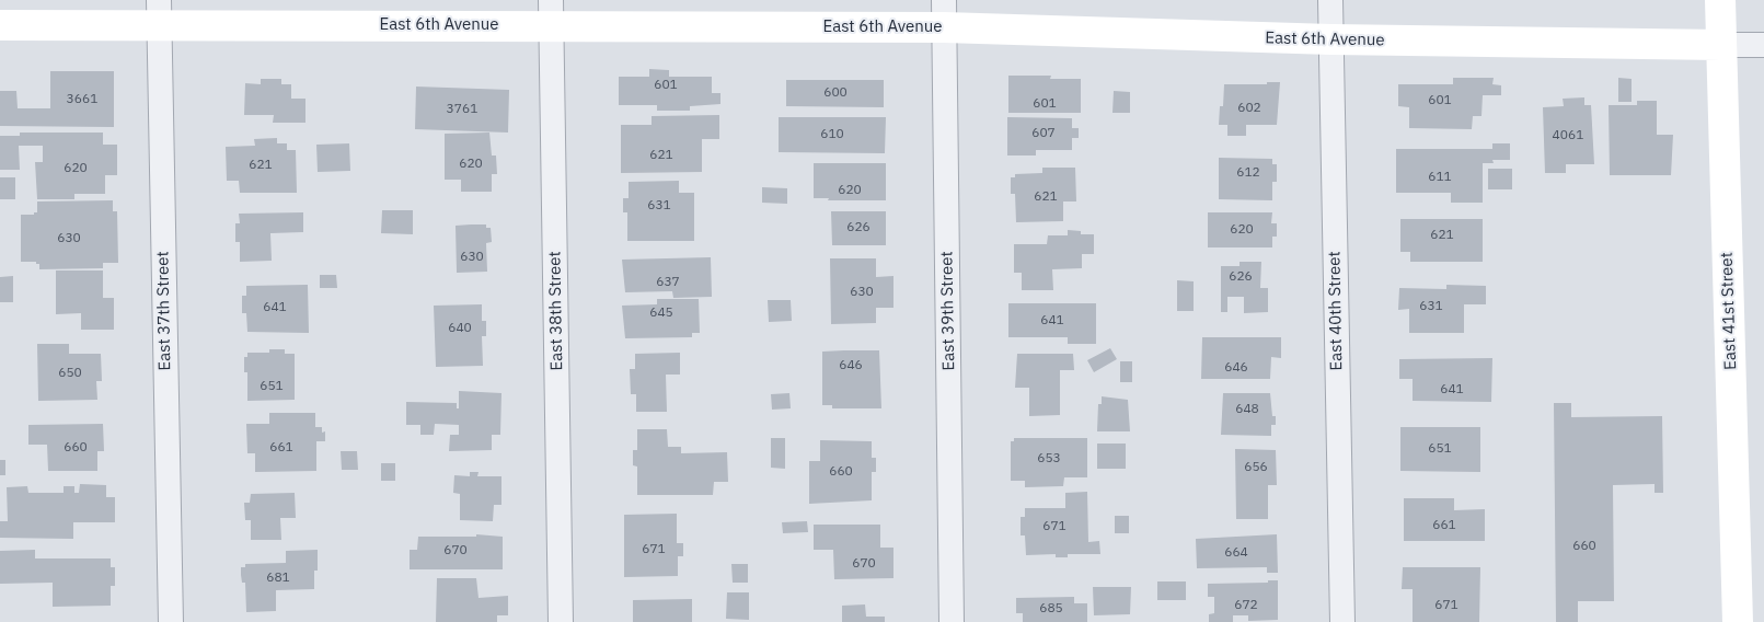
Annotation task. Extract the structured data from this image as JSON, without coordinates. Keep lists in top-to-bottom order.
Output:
{
  "streets": {
    "street": [
      "East 6th Avenue",
      "East 37th Street",
      "East 38th Street",
      "East 39th Street",
      "East 40th Street",
      "East 41st Street"
    ]
  },
  "crossings": [
    ["East 6th Avenue", "East 37th Street"],
    ["East 6th Avenue", "East 38th Street"],
    ["East 6th Avenue", "East 39th Street"],
    ["East 6th Avenue", "East 40th Street"],
    ["East 6th Avenue", "East 41st Street"]
  ],
  "house_numbers": [
    "601",
    "600",
    "3661",
    "601",
    "601",
    "602",
    "3761",
    "607",
    "610",
    "4061",
    "621",
    "620",
    "621",
    "620",
    "612",
    "611",
    "620",
    "621",
    "631",
    "626",
    "620",
    "621",
    "630",
    "630",
    "626",
    "637",
    "630",
    "631",
    "641",
    "645",
    "641",
    "640",
    "646",
    "646",
    "650",
    "651",
    "641",
    "648",
    "660",
    "661",
    "651",
    "653",
    "656",
    "660",
    "661",
    "671",
    "660",
    "671",
    "670",
    "664",
    "670",
    "681",
    "672",
    "671",
    "685"
  ]
}
